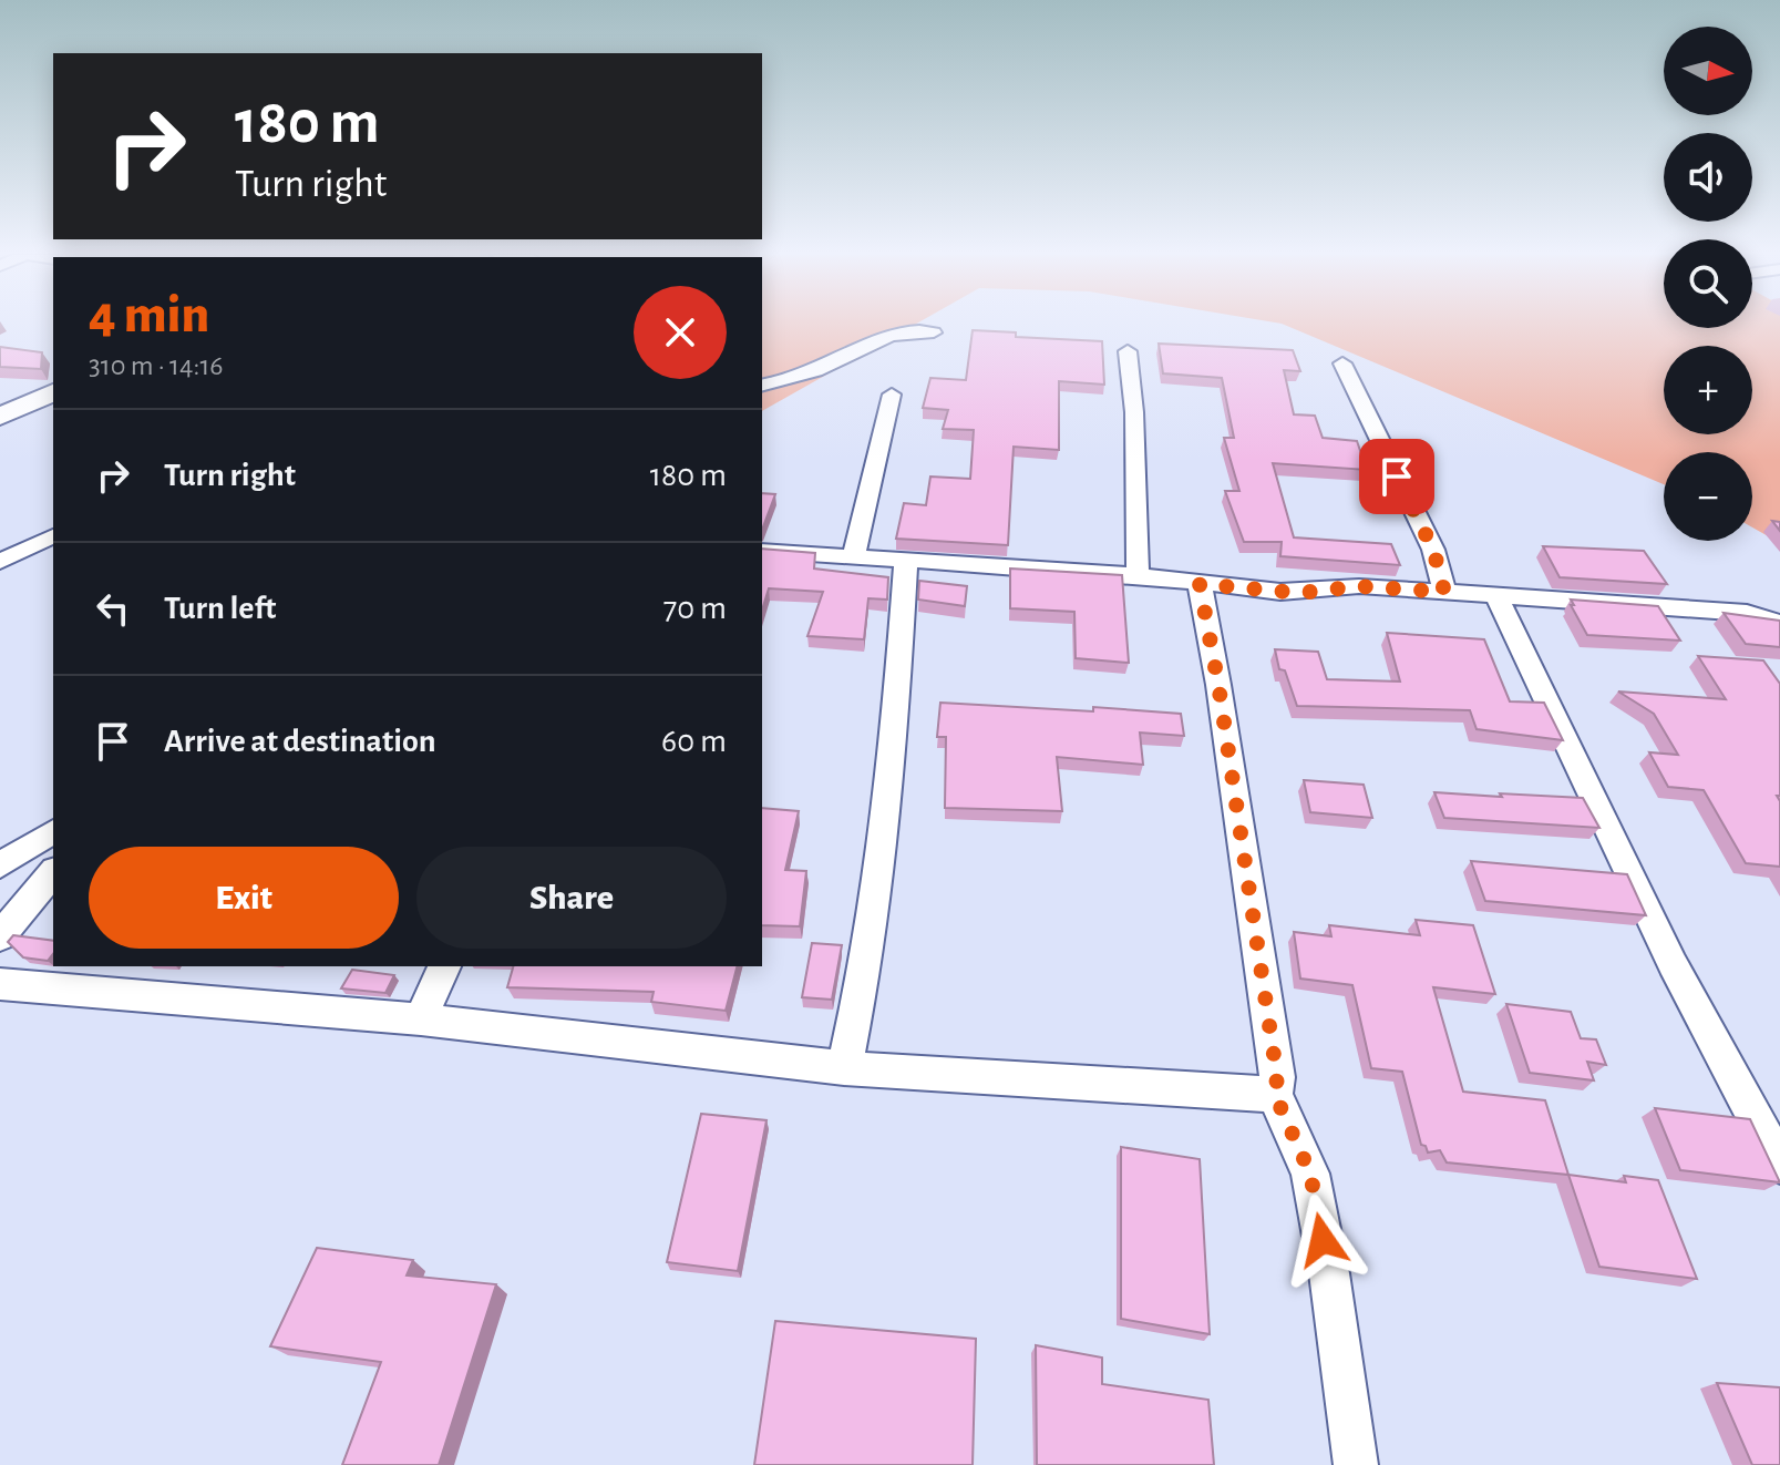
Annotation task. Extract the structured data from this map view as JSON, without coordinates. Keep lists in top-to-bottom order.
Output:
{
  "north": "right",
  "page": {
    "map_buttons": ["+", "−"],
    "turn": ["180 m", "Turn right"],
    "heading": ["4 min", "310 m · 14:16"],
    "list": [
      {
        "name": "Turn right",
        "value": "180 m"
      },
      {
        "name": "Turn left",
        "value": "70 m"
      },
      {
        "name": "Arrive at destination",
        "value": "60 m"
      }
    ],
    "buttons": ["Exit", "Share"]
  }
}
